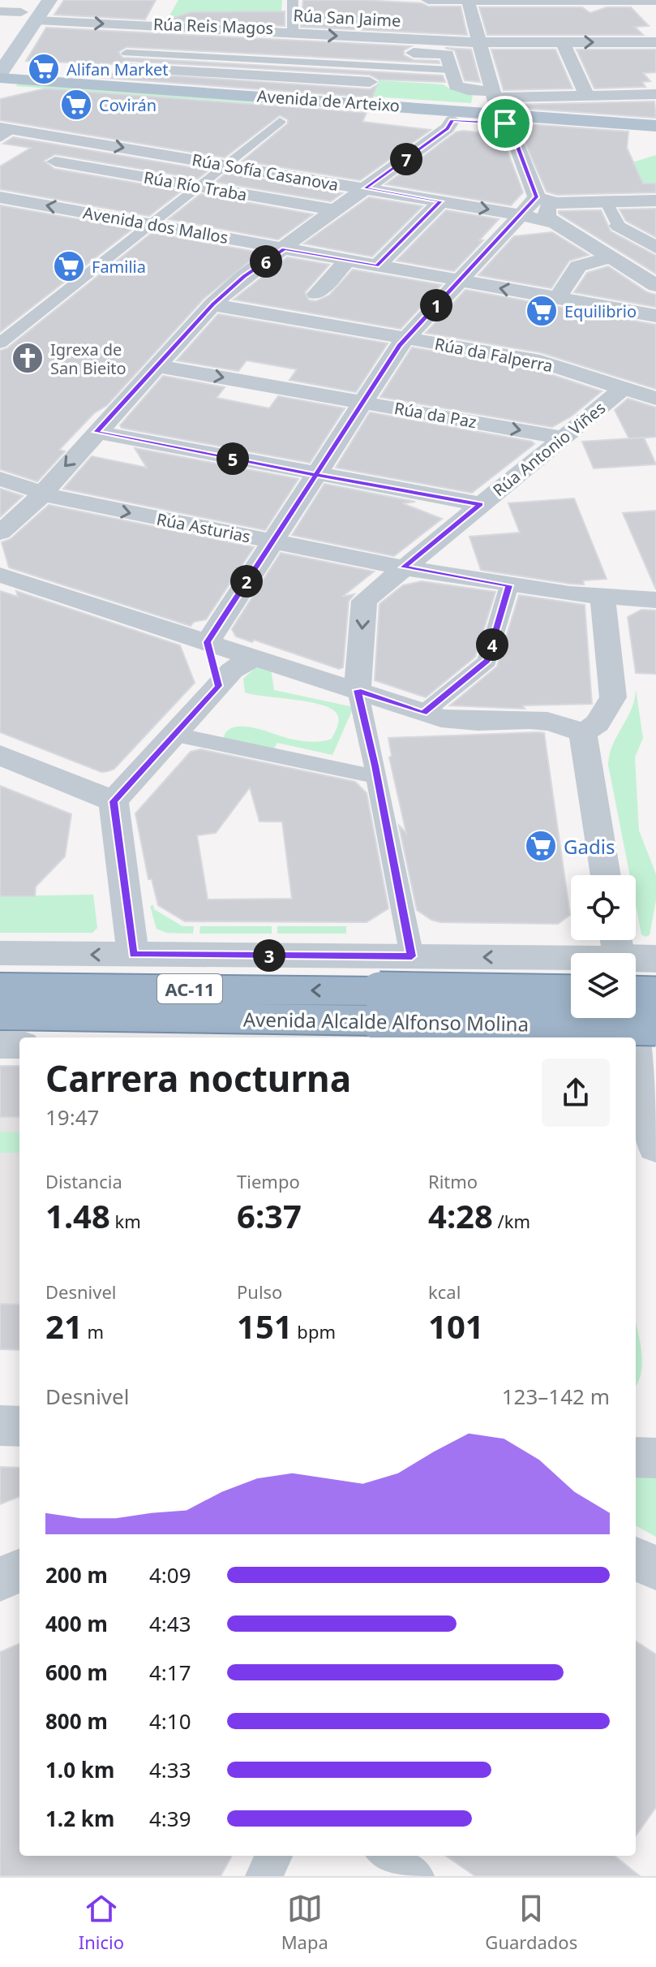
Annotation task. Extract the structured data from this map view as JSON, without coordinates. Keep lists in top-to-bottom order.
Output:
{
  "streets": {
    "highway": ["AC-11", "Avenida Alcalde Alfonso Molina"],
    "main road": ["Avenida de Arteixo"],
    "street": [
      "Rúa San Jaime",
      "Rúa Reis Magos",
      "Rúa Sofía Casanova",
      "Rúa Río Traba",
      "Avenida dos Mallos",
      "Rúa da Falperra",
      "Rúa da Paz",
      "Rúa Antonio Viñes",
      "Rúa Asturias"
    ]
  },
  "crossings": [
    ["Rúa San Jaime", "Rúa Reis Magos"],
    ["Rúa Reis Magos", "Avenida de Arteixo"],
    ["Rúa Sofía Casanova", "Rúa Río Traba"],
    ["Rúa da Falperra", "Rúa Antonio Viñes"],
    ["Rúa da Paz", "Rúa Antonio Viñes"],
    ["Rúa Antonio Viñes", "Rúa Asturias"]
  ],
  "places": {
    "supermarket": [
      "Alifan Market",
      "Covirán",
      "Familia",
      "Equilibrio",
      "Gadis"
    ],
    "church": ["Igrexa de San Bieito"]
  },
  "page": {
    "pins": [
      "7",
      "6",
      "1",
      "5",
      "2",
      "4",
      "3"
    ],
    "heading": ["Carrera nocturna", "19:47"],
    "stats": [
      ["Distancia", "1.48 km"],
      ["Tiempo", "6:37"],
      ["Ritmo", "4:28 /km"],
      ["Desnivel", "21 m"],
      ["Pulso", "151 bpm"],
      ["kcal", "101"]
    ],
    "chart": ["Desnivel", "123–142 m"],
    "list": [
      {
        "name": "200 m",
        "note": "4:09"
      },
      {
        "name": "400 m",
        "note": "4:43"
      },
      {
        "name": "600 m",
        "note": "4:17"
      },
      {
        "name": "800 m",
        "note": "4:10"
      },
      {
        "name": "1.0 km",
        "note": "4:33"
      },
      {
        "name": "1.2 km",
        "note": "4:39"
      }
    ],
    "tabs": ["Inicio", "Mapa", "Guardados"]
  }
}
